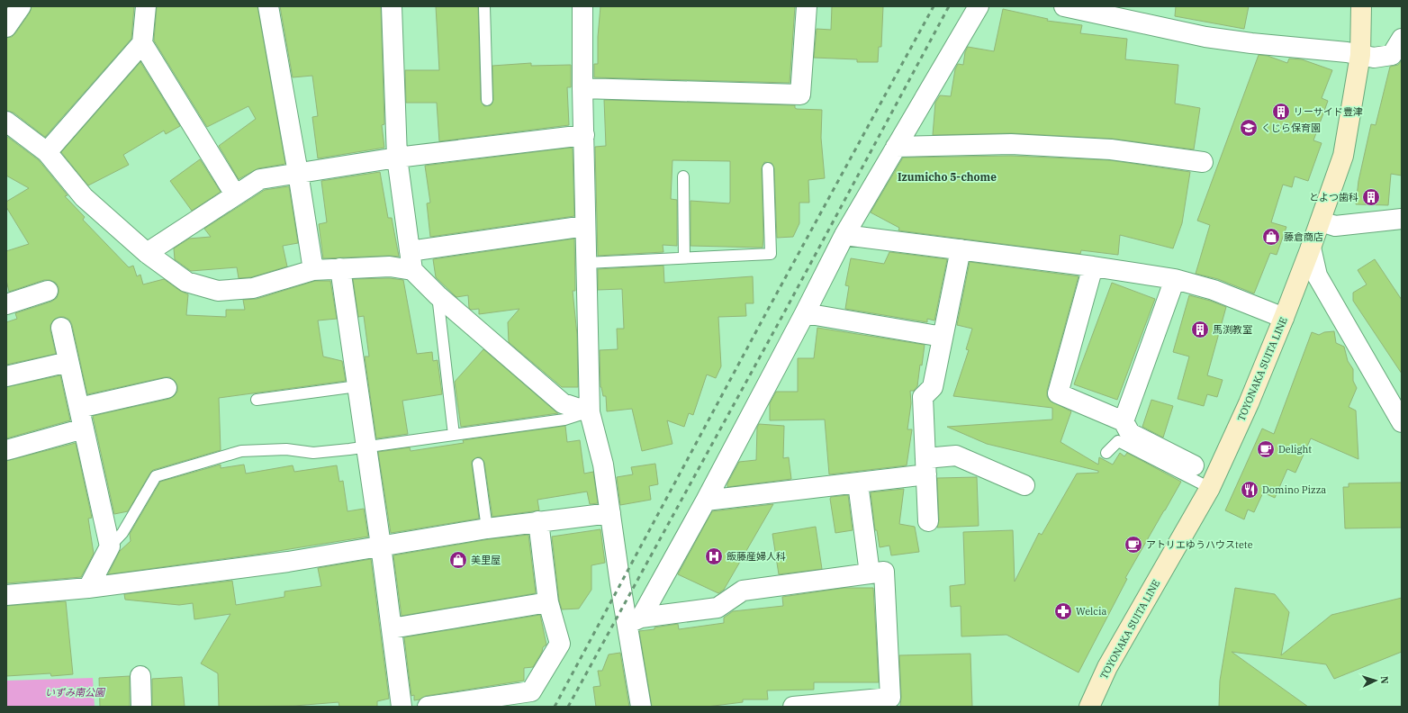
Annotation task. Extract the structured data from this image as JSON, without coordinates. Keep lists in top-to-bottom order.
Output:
{
  "streets": {
    "main road": ["TOYONAKA SUITA LINE"]
  },
  "districts": ["Izumicho 5-chome"],
  "parks": ["いずみ南公園"],
  "places": {
    "building": ["リーサイド豊津", "とよつ歯科", "馬渕教室"],
    "school or university": ["くじら保育園"],
    "shop": ["藤倉商店", "美里屋"],
    "cafe": ["Delight", "アトリエゆうハウスtete"],
    "restaurant": ["Domino Pizza"],
    "hospital": ["飯藤産婦人科"],
    "pharmacy": ["Welcia"]
  },
  "north": "right"
}
